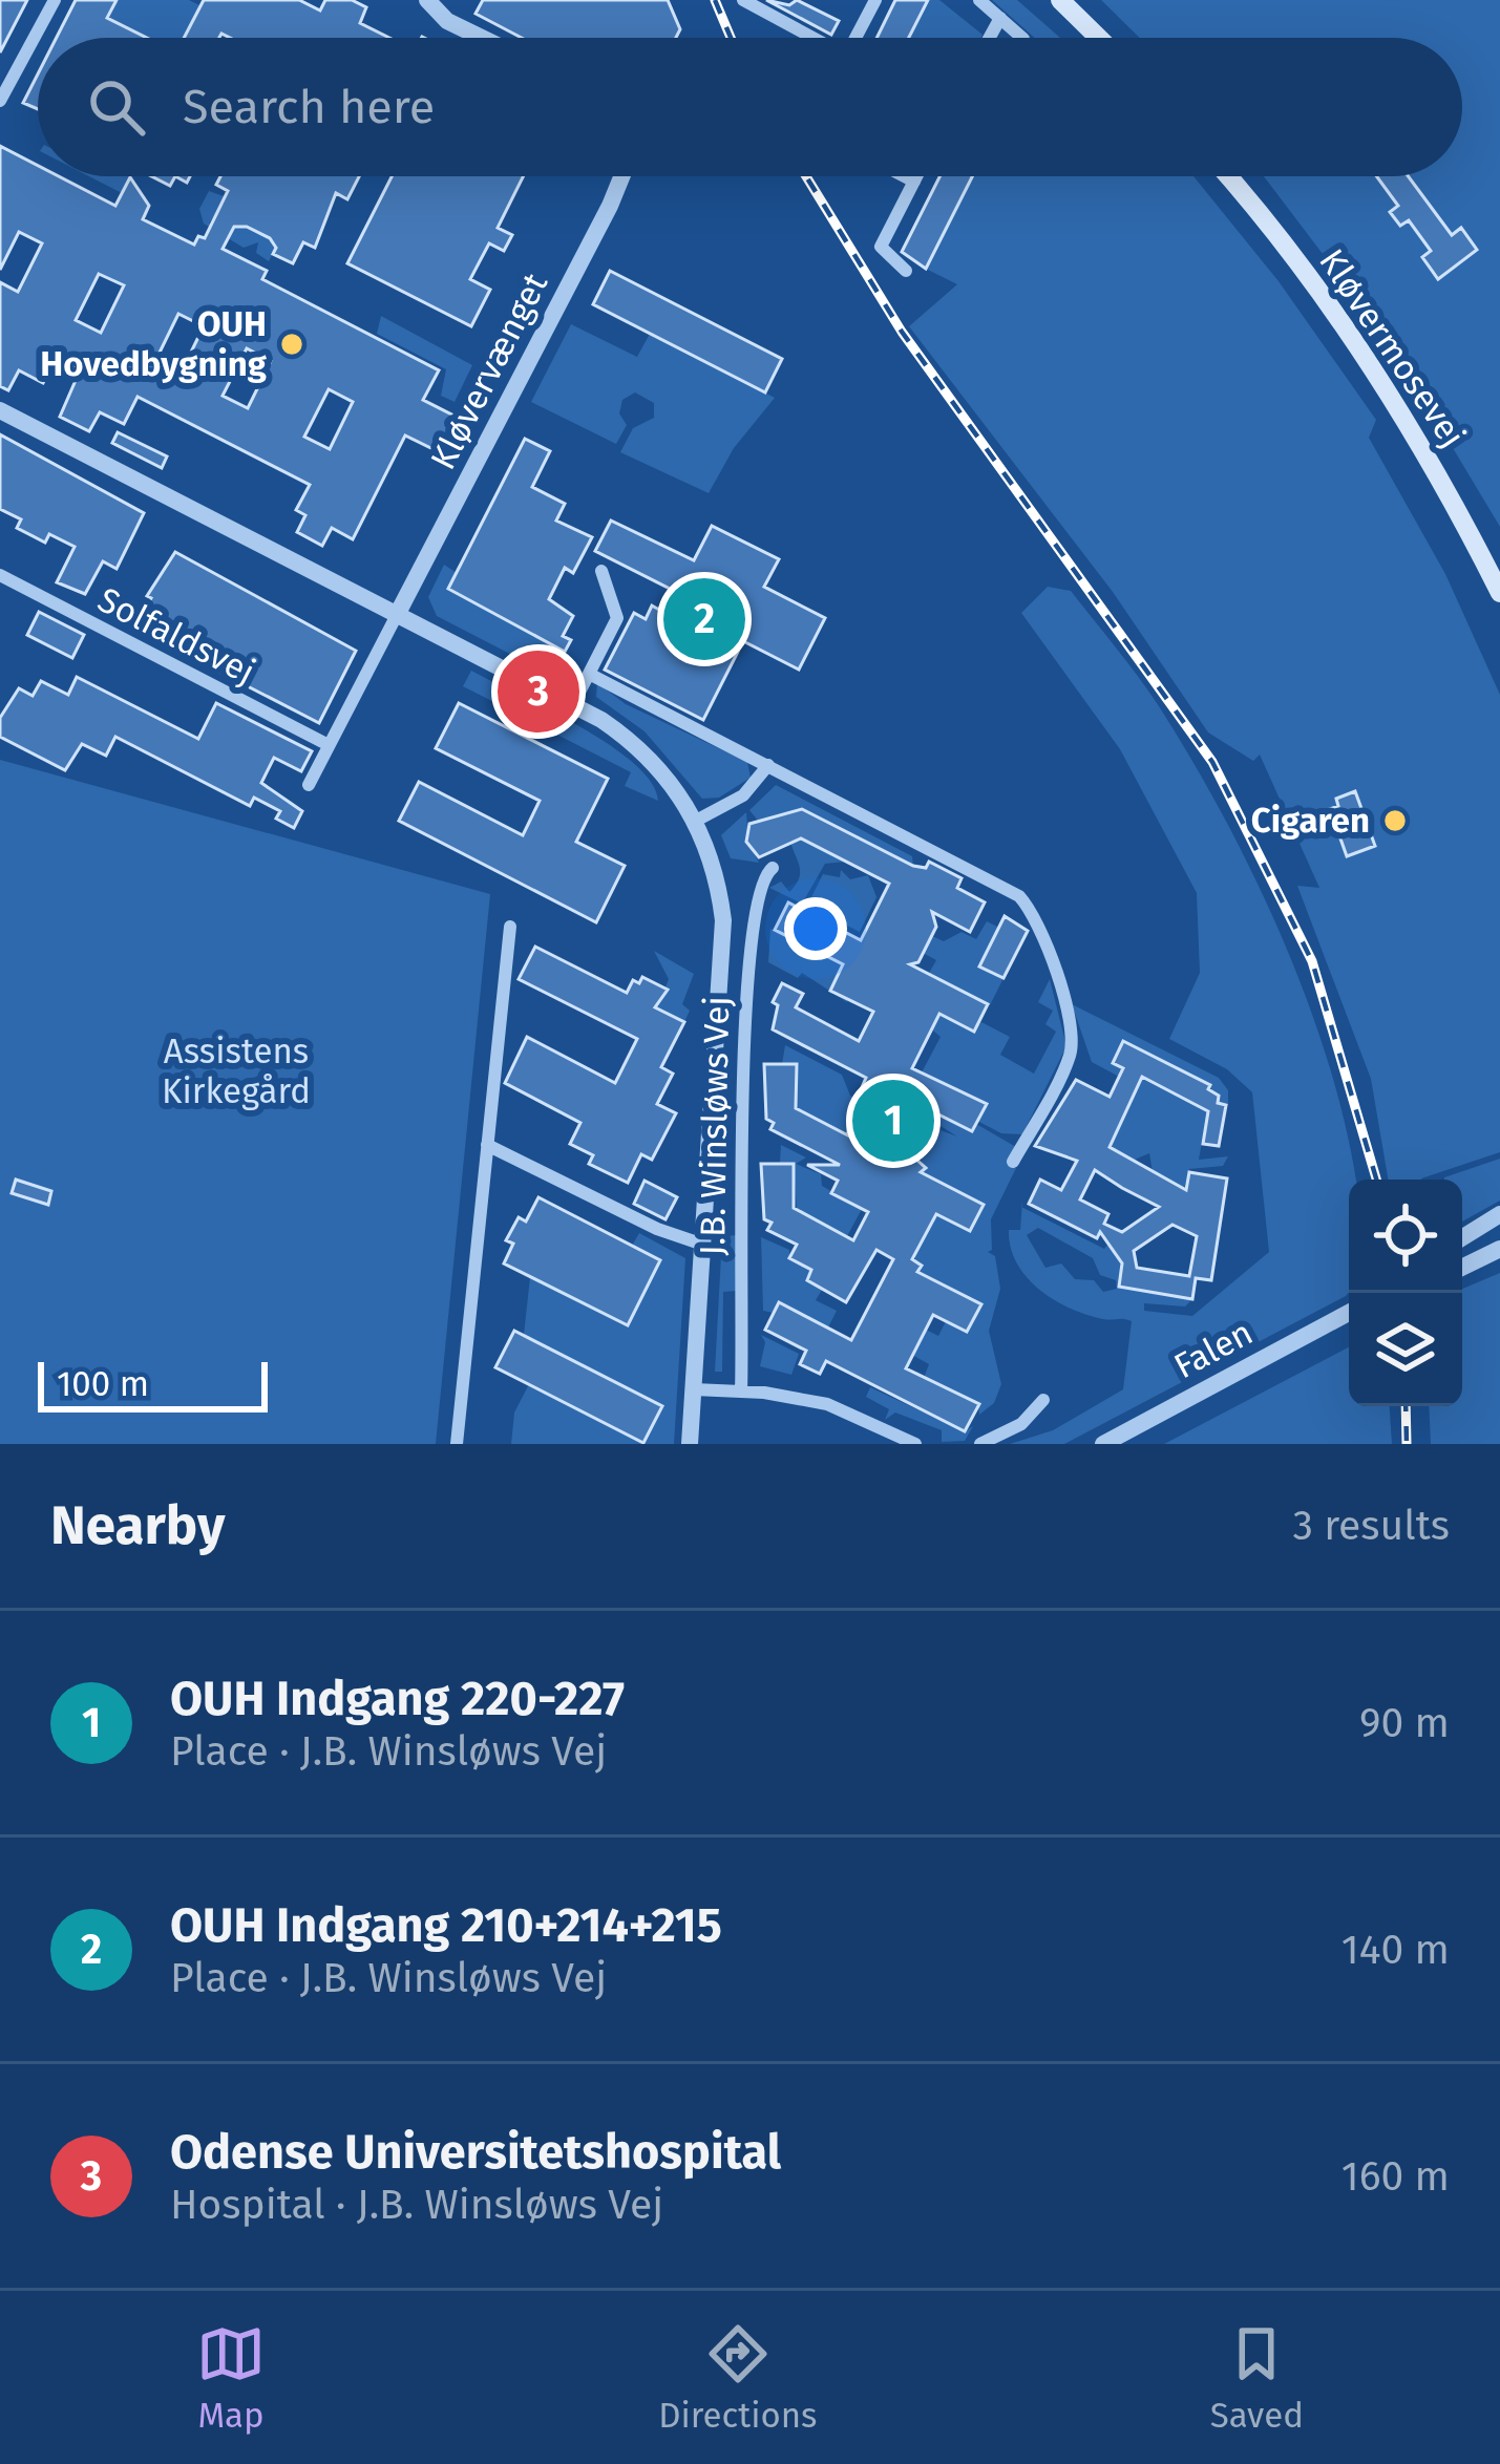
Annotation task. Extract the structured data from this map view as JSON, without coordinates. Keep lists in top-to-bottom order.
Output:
{
  "streets": {
    "main road": ["Kløvermosevej"],
    "street": [
      "Kløvervænget",
      "Solfaldsvej",
      "J.B. Winsløws Vej",
      "Falen"
    ]
  },
  "crossings": [
    ["Kløvervænget", "J.B. Winsløws Vej"]
  ],
  "parks": ["Assistens Kirkegård"],
  "places": ["OUH Hovedbygning", "Cigaren"],
  "scale_bar": "100 m",
  "page": {
    "search": "Search here",
    "pins": ["2", "3", "1"],
    "scale": "100 m",
    "heading": ["Nearby", "3 results"],
    "list": [
      {
        "mark": "1",
        "name": "OUH Indgang 220-227",
        "note": "Place · J.B. Winsløws Vej",
        "value": "90 m"
      },
      {
        "mark": "2",
        "name": "OUH Indgang 210+214+215",
        "note": "Place · J.B. Winsløws Vej",
        "value": "140 m"
      },
      {
        "mark": "3",
        "name": "Odense Universitetshospital",
        "note": "Hospital · J.B. Winsløws Vej",
        "value": "160 m"
      }
    ],
    "nav": ["Map", "Directions", "Saved"]
  }
}
